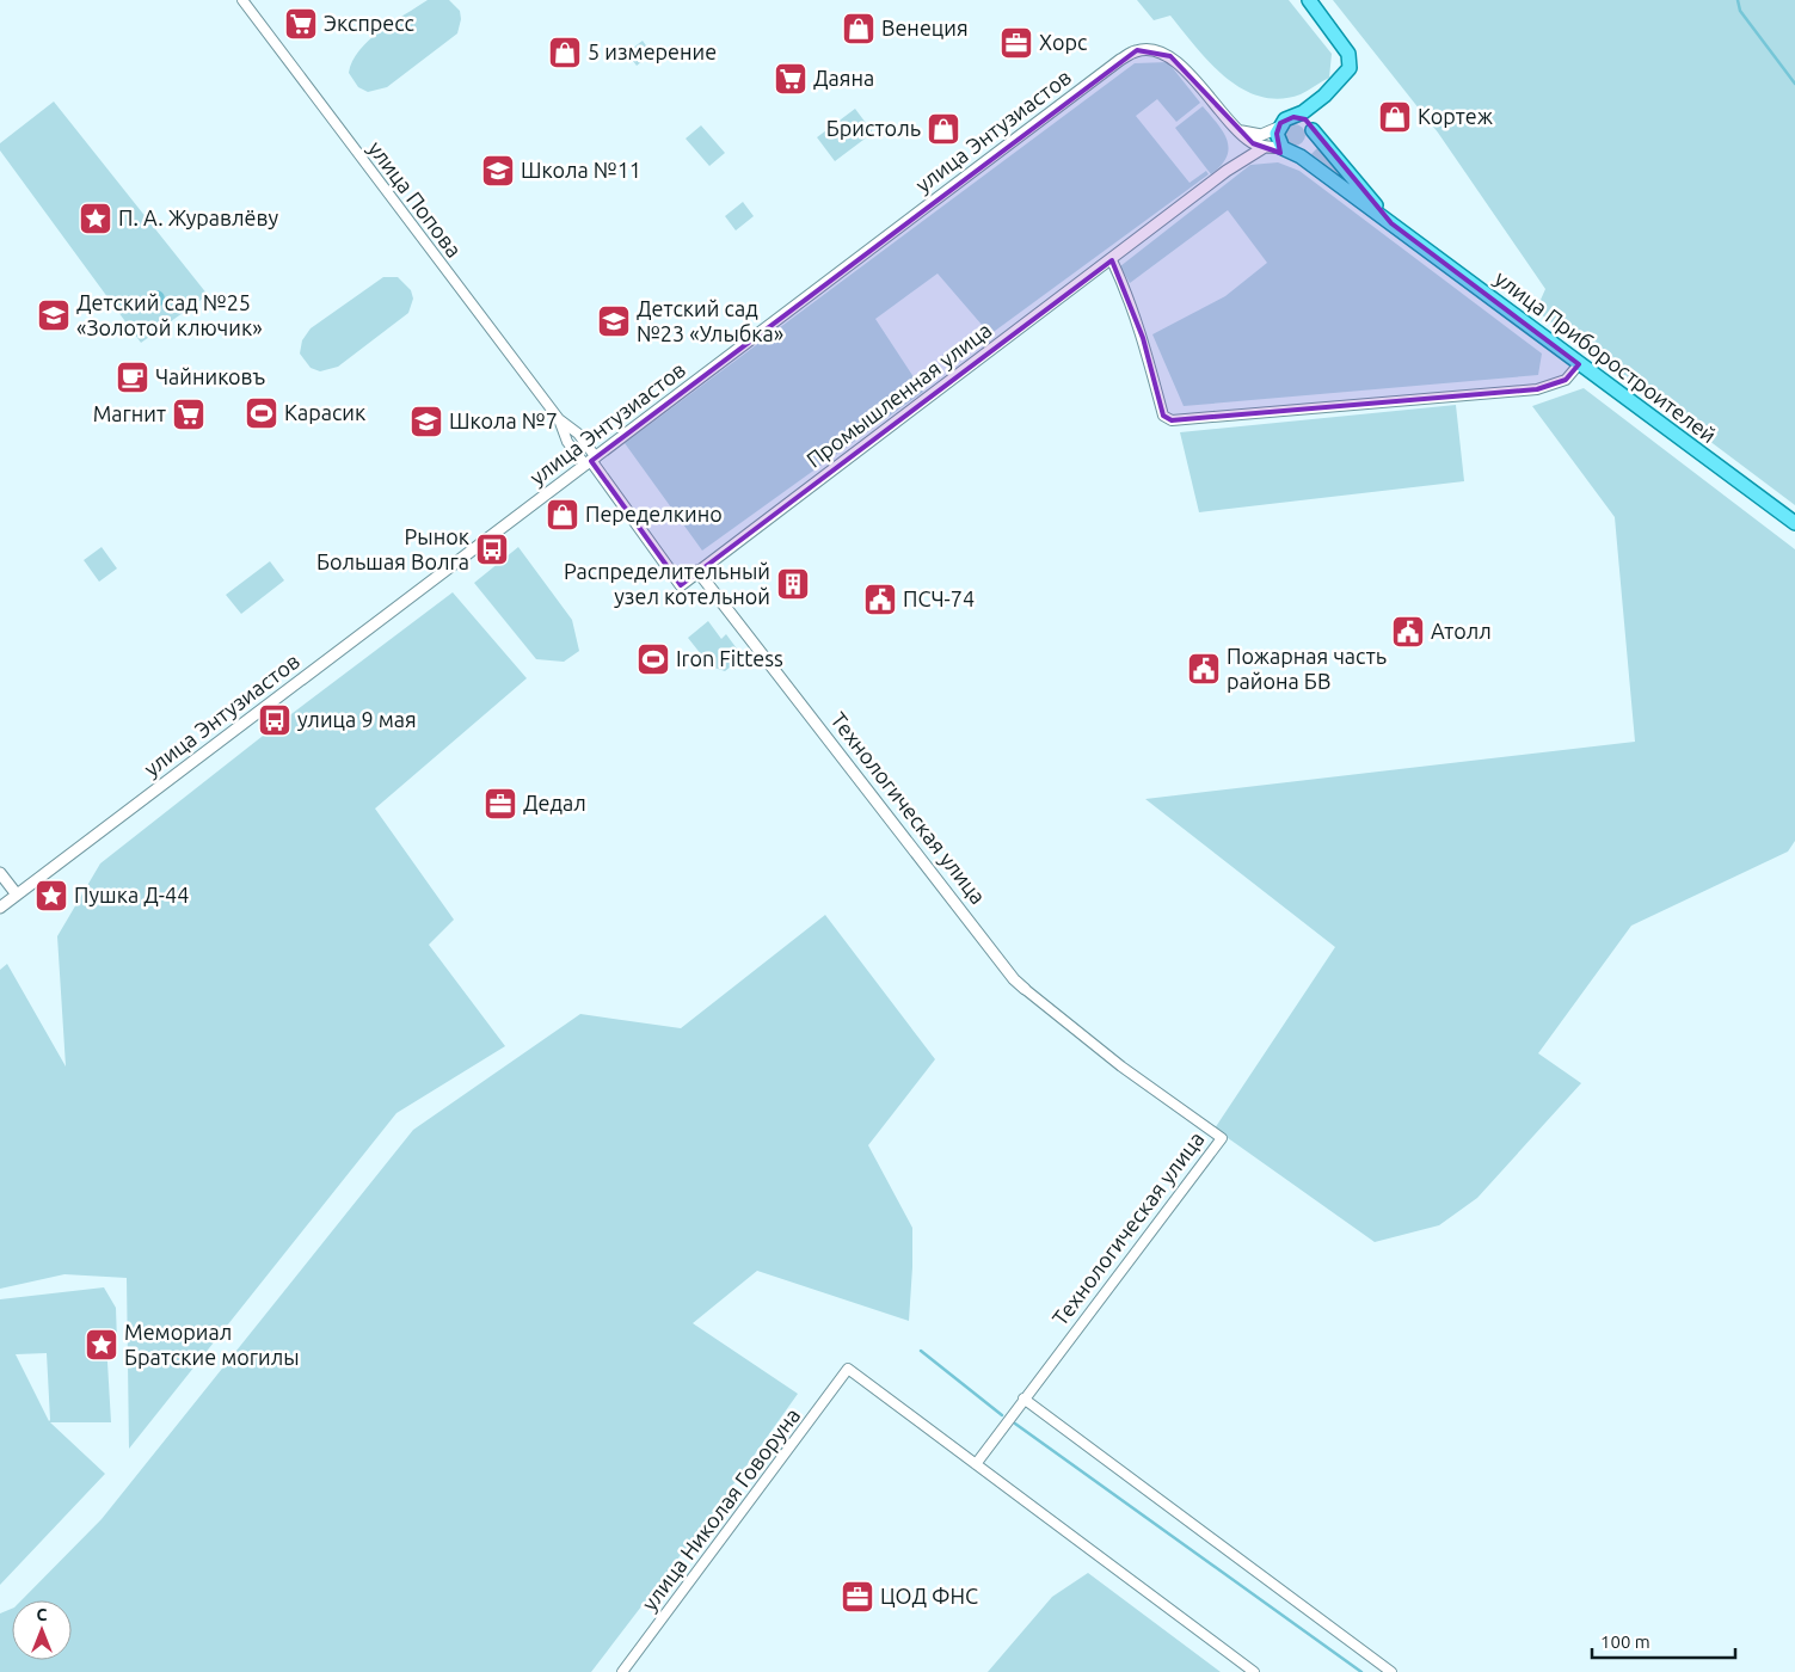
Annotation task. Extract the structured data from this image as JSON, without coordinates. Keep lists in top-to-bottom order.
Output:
{
  "streets": {
    "main road": ["улица Приборостроителей"],
    "street": [
      "улица Энтузиастов",
      "улица Попова",
      "Промышленная улица",
      "Технологическая улица",
      "улица Николая Говоруна"
    ]
  },
  "crossings": [
    ["улица Энтузиастов", "улица Попова"],
    ["улица Энтузиастов", "улица Приборостроителей"],
    ["улица Энтузиастов", "Промышленная улица"],
    ["улица Попова", "Промышленная улица"],
    ["Промышленная улица", "Технологическая улица"]
  ],
  "places": {
    "supermarket": ["Экспресс", "Даяна", "Магнит"],
    "shop": [
      "Венеция",
      "5 измерение",
      "Кортеж",
      "Бристоль",
      "Переделкино"
    ],
    "office": ["Хорс", "Дедал", "ЦОД ФНС"],
    "school or university": [
      "Школа №11",
      "Детский сад №25 «Золотой ключик»",
      "Детский сад №23 «Улыбка»",
      "Школа №7"
    ],
    "place": ["П. А. Журавлёву", "Пушка Д-44", "Мемориал Братские могилы"],
    "cafe": ["Чайниковъ"],
    "sports": ["Карасик", "Iron Fittess"],
    "bus stop": ["Рынок Большая Волга", "улица 9 мая"],
    "building": ["Распределительный узел котельной"],
    "public building": ["ПСЧ-74", "Атолл", "Пожарная часть района БВ"]
  },
  "scale_bar": "100 m",
  "north": "top"
}
